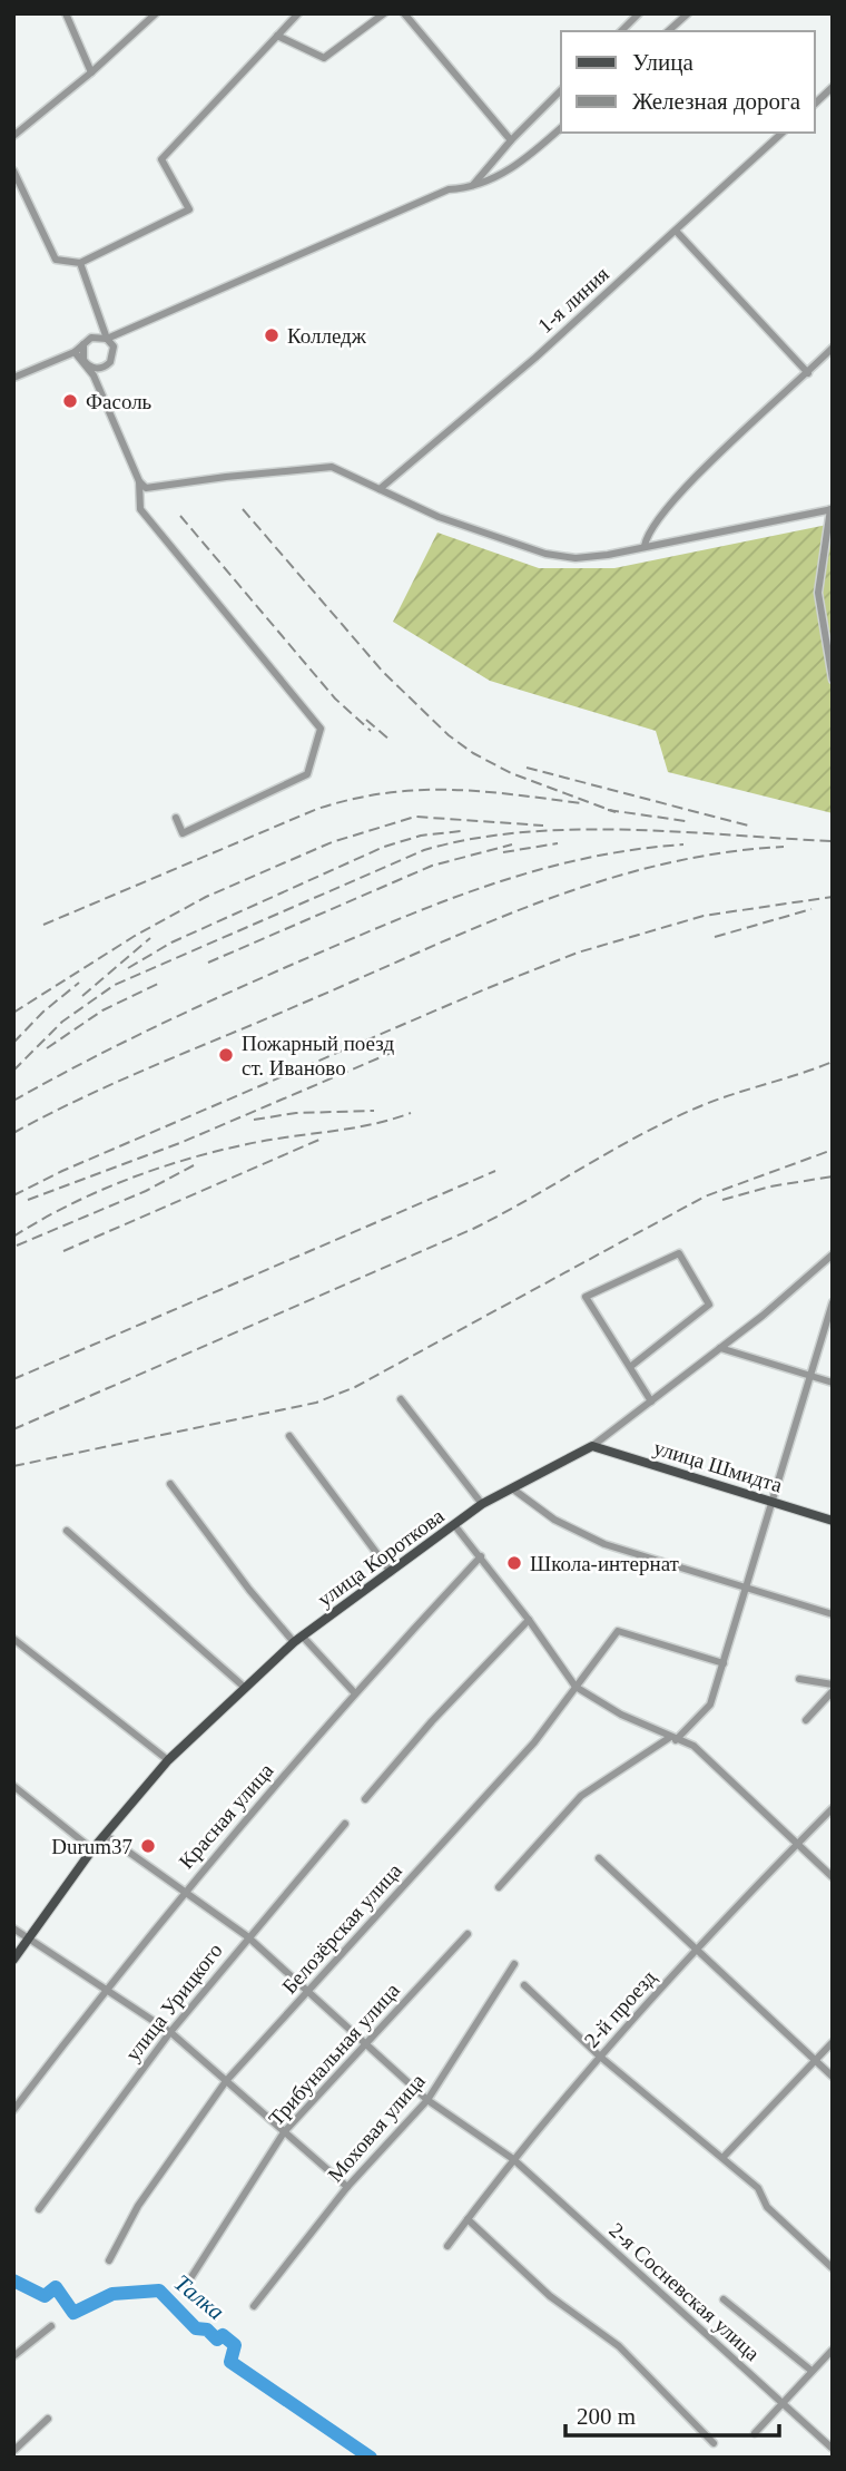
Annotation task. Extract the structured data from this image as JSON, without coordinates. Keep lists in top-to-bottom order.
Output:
{
  "streets": {
    "main road": ["улица Шмидта", "улица Короткова"],
    "street": [
      "1-я линия",
      "Красная улица",
      "Белозёрская улица",
      "улица Урицкого",
      "2-й проезд",
      "Трибунальная улица",
      "Моховая улица",
      "2-я Сосневская улица"
    ]
  },
  "crossings": [
    ["улица Шмидта", "улица Короткова"],
    ["улица Короткова", "2-я Сосневская улица"],
    ["Красная улица", "2-я Сосневская улица"],
    ["Белозёрская улица", "2-я Сосневская улица"],
    ["улица Урицкого", "2-я Сосневская улица"],
    ["2-й проезд", "2-я Сосневская улица"],
    ["Трибунальная улица", "2-я Сосневская улица"],
    ["Моховая улица", "2-я Сосневская улица"]
  ],
  "water": ["Талка"],
  "places": [
    "Колледж",
    "Фасоль",
    "Пожарный поезд ст. Иваново",
    "Школа-интернат",
    "Durum37"
  ],
  "legend": ["Улица", "Железная дорога"],
  "scale_bar": "200 m"
}
